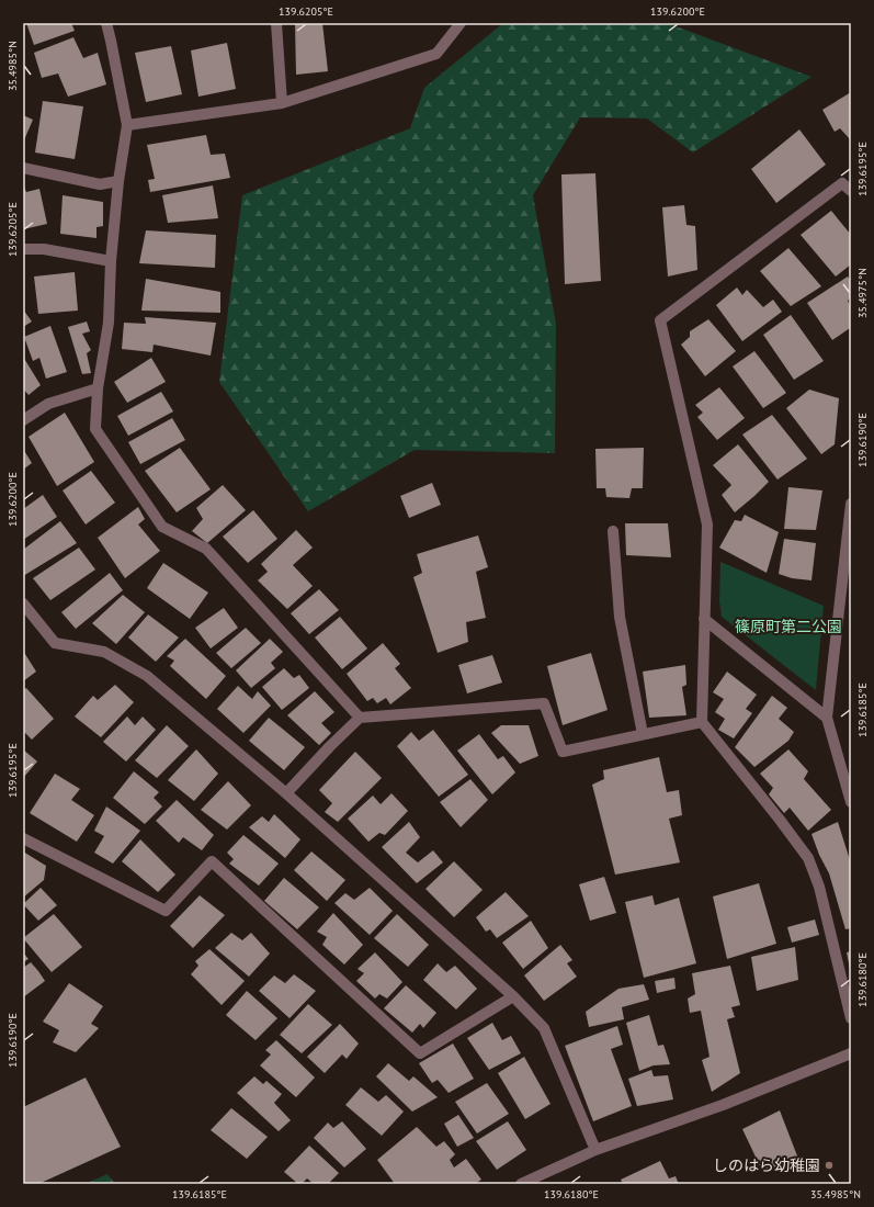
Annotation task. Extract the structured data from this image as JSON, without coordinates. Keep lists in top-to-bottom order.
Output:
{
  "parks": ["篠原町第二公園"],
  "places": ["しのはら幼稚園"],
  "coordinates": [
    "139.6205°E",
    "139.6200°E",
    "35.4985°N",
    "139.6195°E",
    "35.4975°N",
    "139.6190°E",
    "139.6185°E",
    "139.6180°E"
  ]
}
